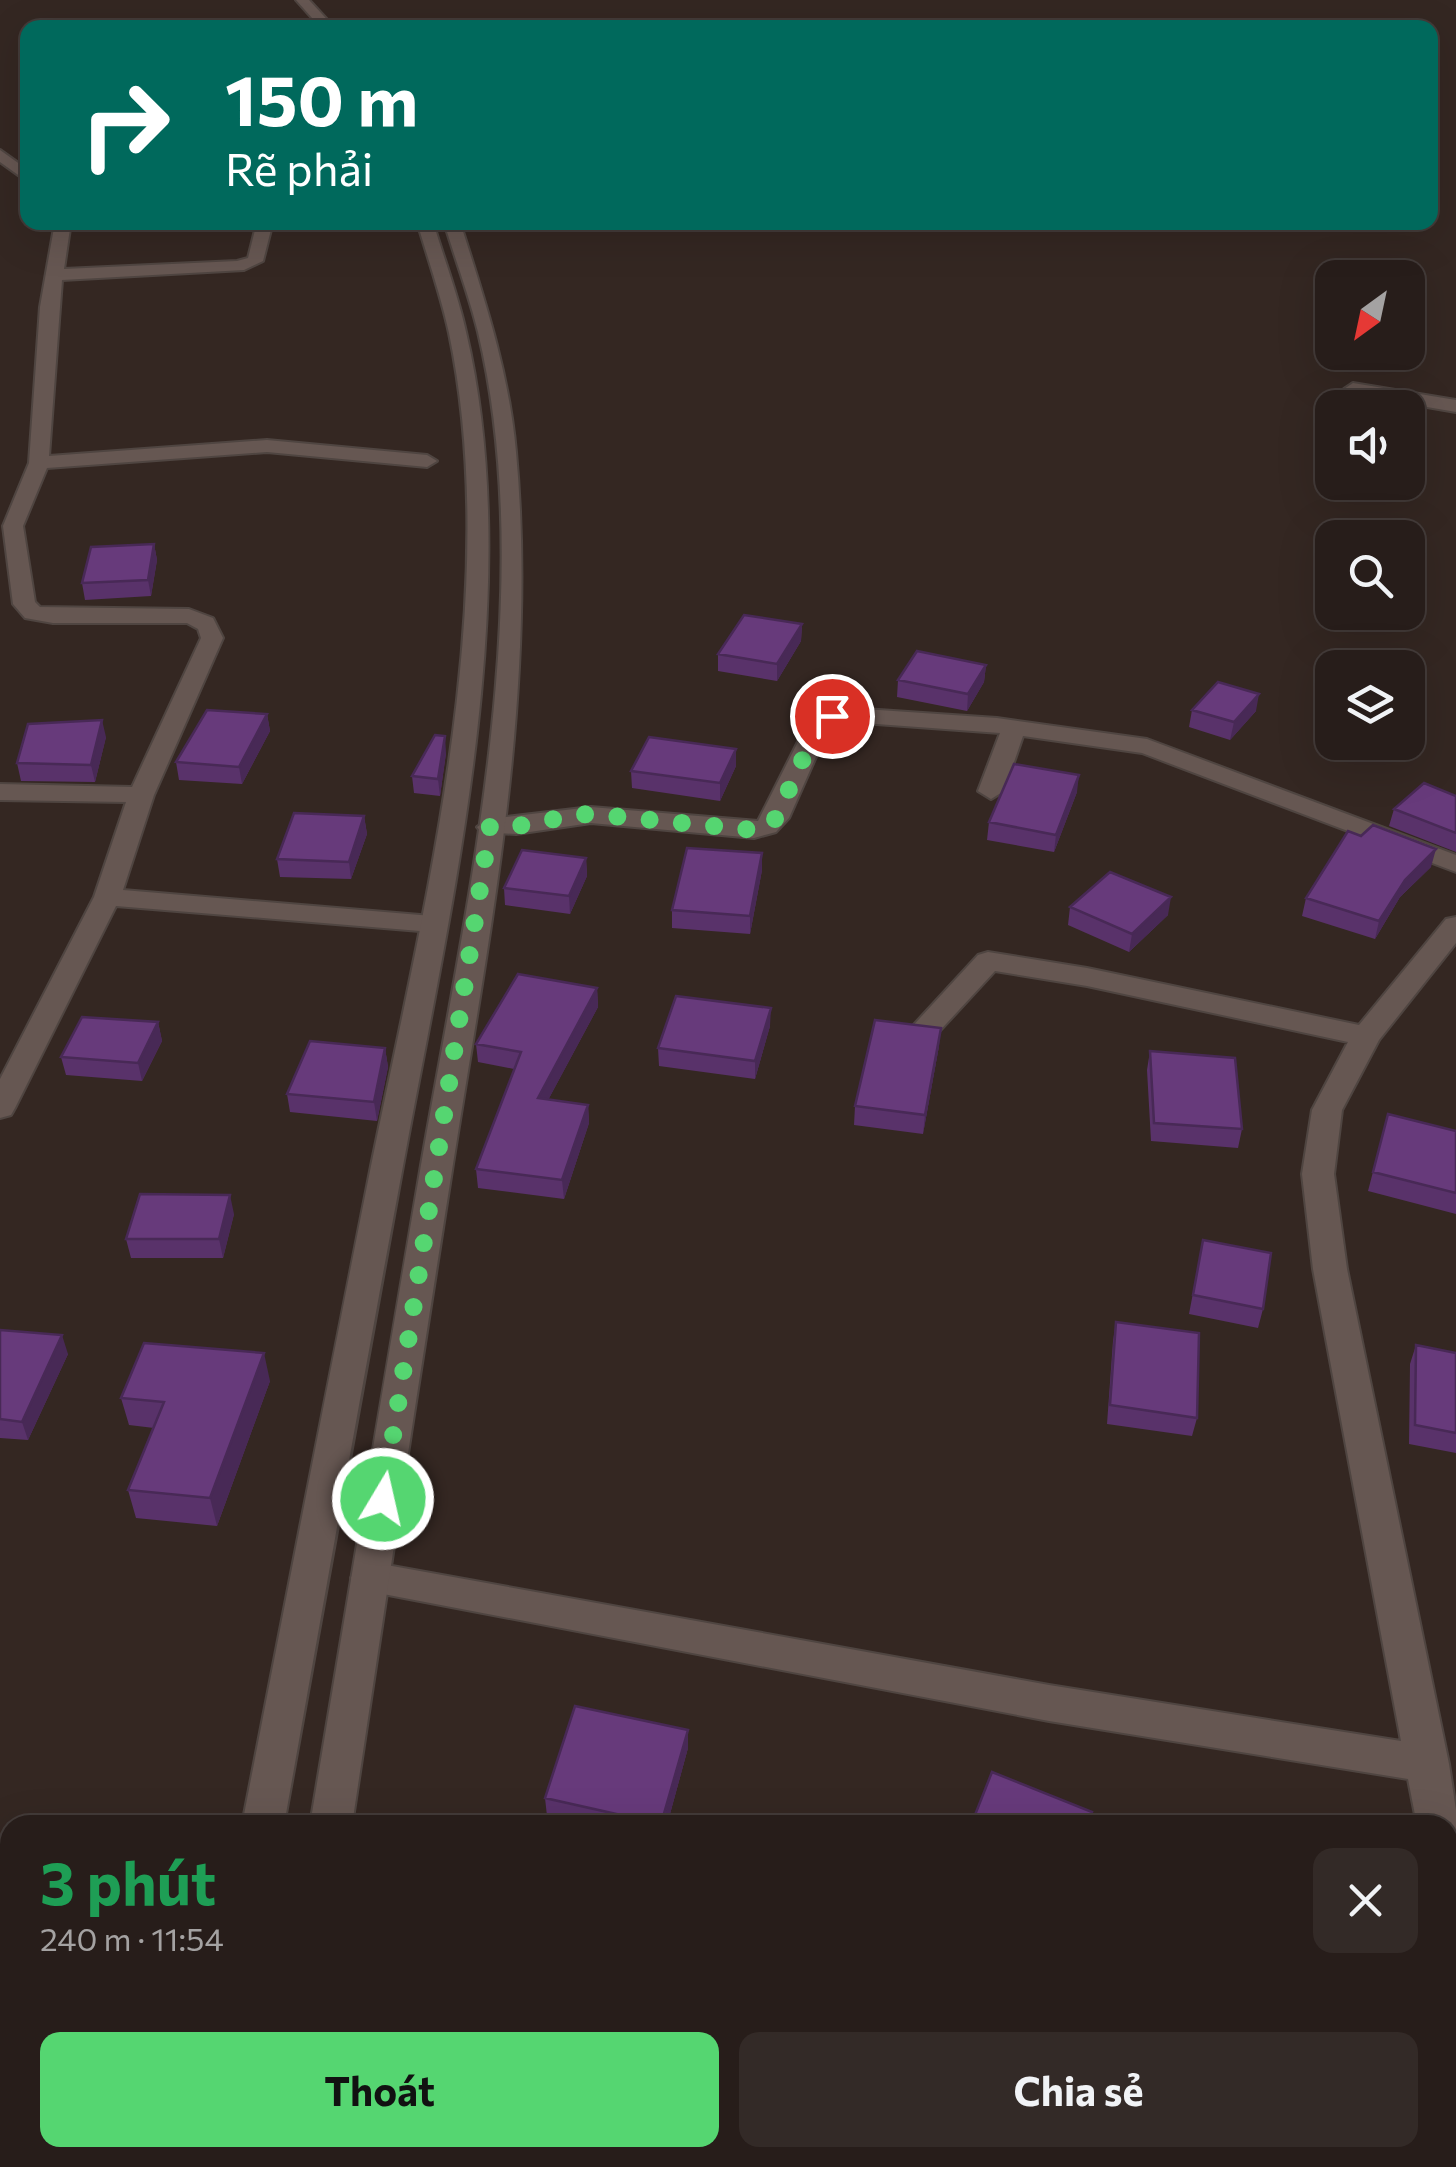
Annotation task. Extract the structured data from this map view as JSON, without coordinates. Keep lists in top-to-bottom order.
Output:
{
  "north": "bottom left",
  "page": {
    "turn": ["150 m", "Rẽ phải"],
    "heading": ["3 phút", "240 m · 11:54"],
    "buttons": ["Thoát", "Chia sẻ"]
  }
}
